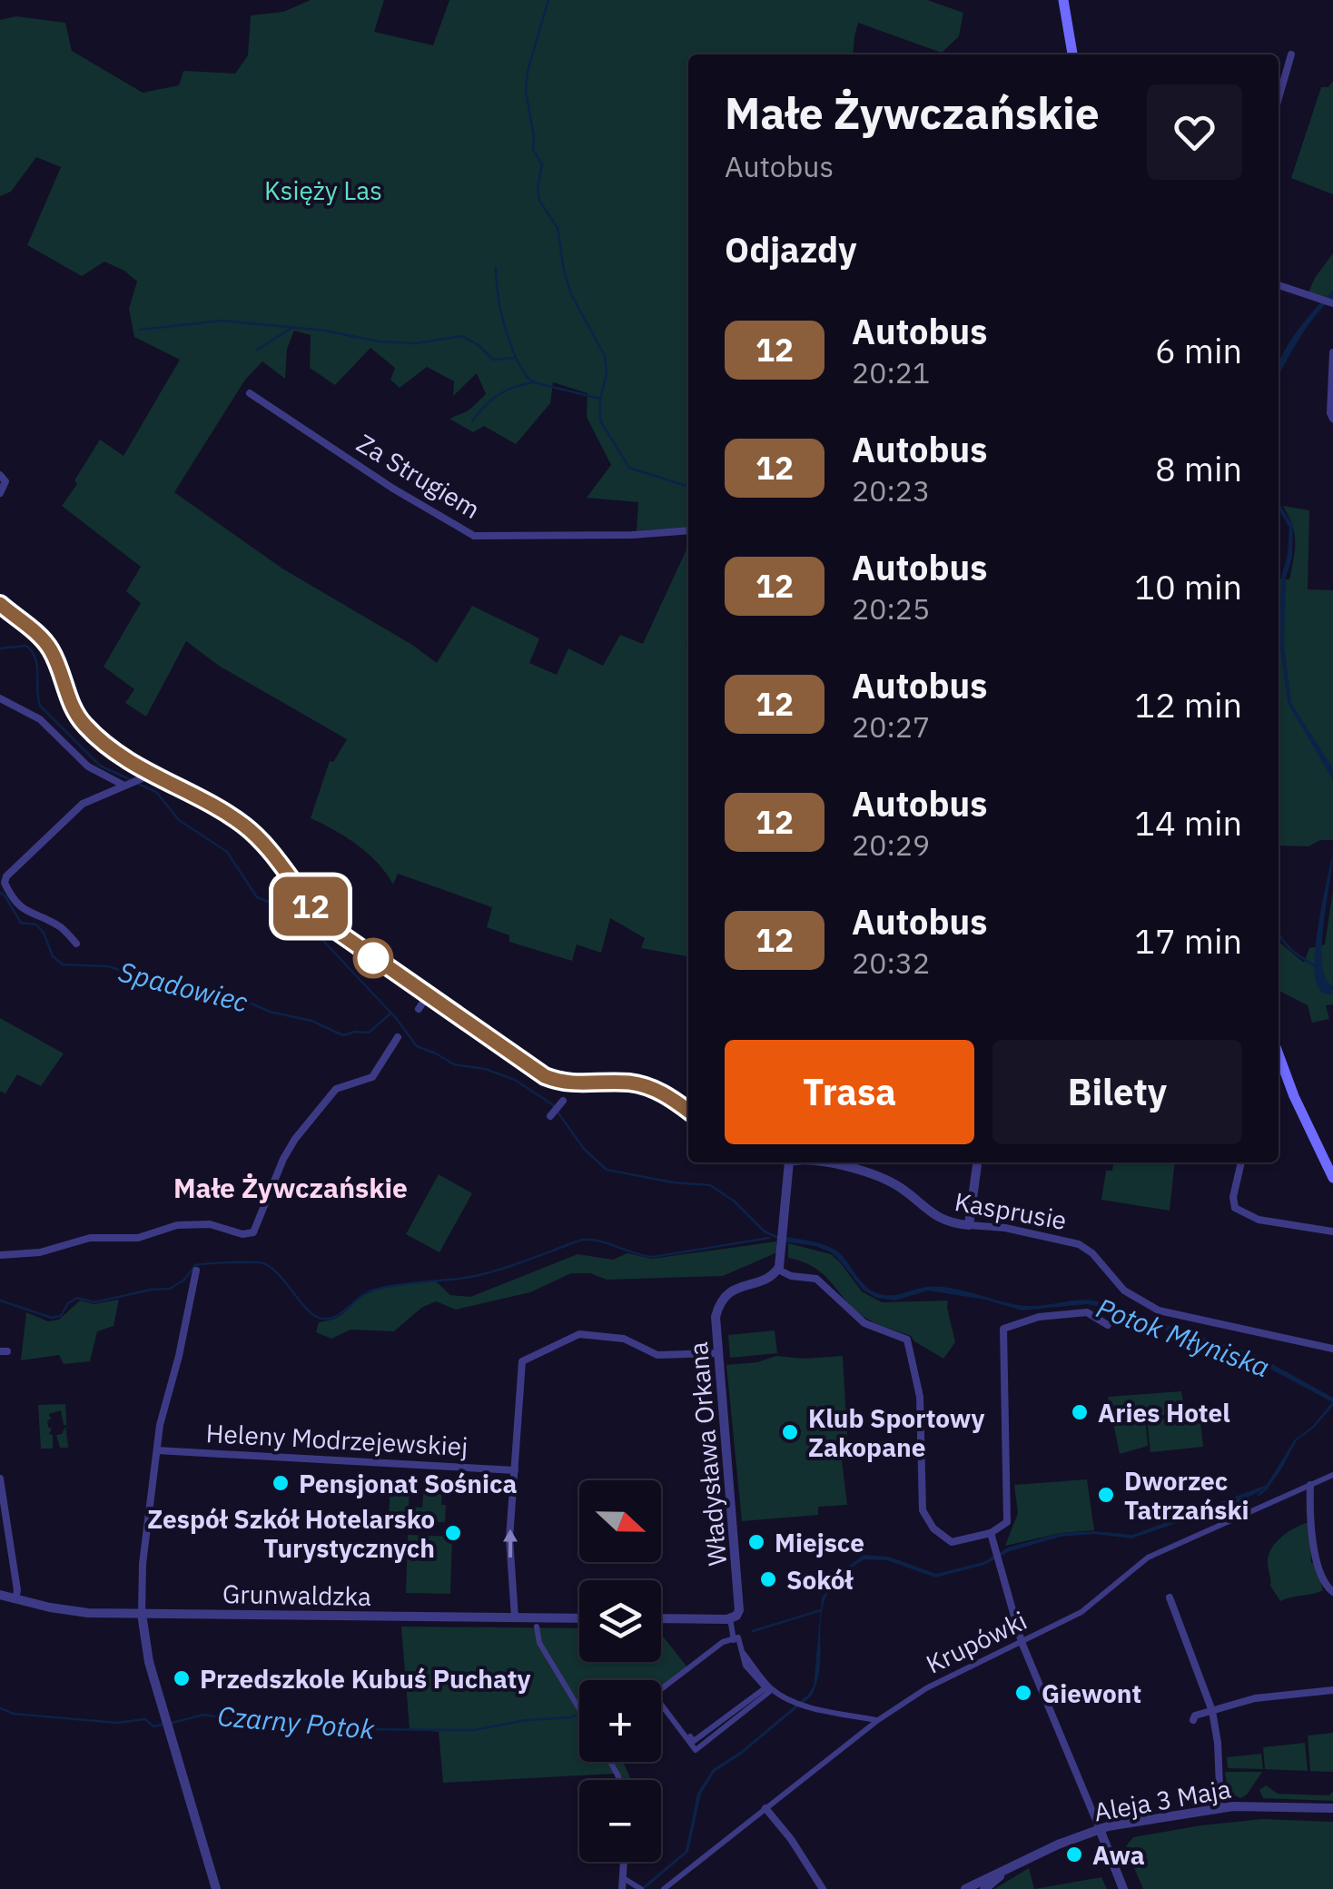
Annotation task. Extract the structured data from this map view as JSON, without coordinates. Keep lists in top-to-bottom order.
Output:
{
  "streets": {
    "street": [
      "Za Strugiem",
      "Kasprusie",
      "Heleny Modrzejewskiej",
      "Władysława Orkana",
      "Grunwaldzka",
      "Krupówki",
      "Aleja 3 Maja"
    ]
  },
  "districts": ["Małe Żywczańskie"],
  "water": ["Spadowiec", "Potok Młyniska", "Czarny Potok"],
  "parks": ["Księży Las"],
  "places": [
    "Aries Hotel",
    "Klub Sportowy Zakopane",
    "Pensjonat Sośnica",
    "Dworzec Tatrzański",
    "Zespół Szkół Hotelarsko Turystycznych",
    "Miejsce",
    "Sokół",
    "Przedszkole Kubuś Puchaty",
    "Giewont",
    "Awa"
  ],
  "lines": ["bus line 12"],
  "north": "right",
  "page": {
    "on_map": "12",
    "heading": [
      ["Małe Żywczańskie", "Autobus"],
      "Odjazdy"
    ],
    "list": [
      {
        "mark": "12",
        "name": "Autobus",
        "note": "20:21",
        "value": "6 min"
      },
      {
        "mark": "12",
        "name": "Autobus",
        "note": "20:23",
        "value": "8 min"
      },
      {
        "mark": "12",
        "name": "Autobus",
        "note": "20:25",
        "value": "10 min"
      },
      {
        "mark": "12",
        "name": "Autobus",
        "note": "20:27",
        "value": "12 min"
      },
      {
        "mark": "12",
        "name": "Autobus",
        "note": "20:29",
        "value": "14 min"
      },
      {
        "mark": "12",
        "name": "Autobus",
        "note": "20:32",
        "value": "17 min"
      }
    ],
    "buttons": ["Trasa", "Bilety"],
    "map_buttons": ["+", "−"]
  }
}
